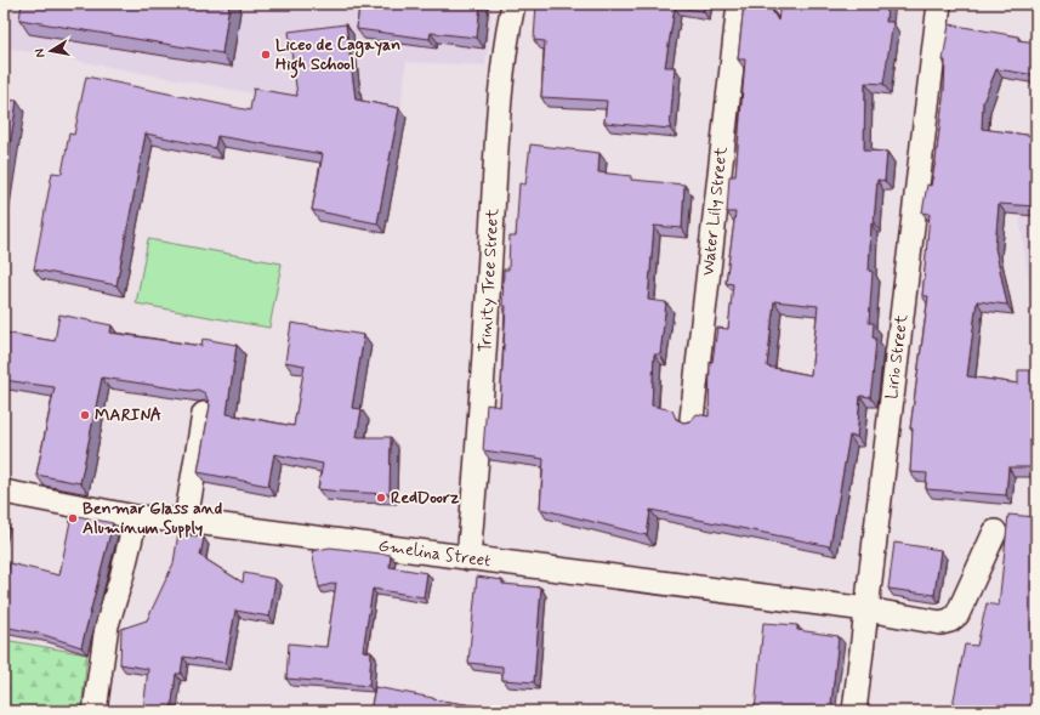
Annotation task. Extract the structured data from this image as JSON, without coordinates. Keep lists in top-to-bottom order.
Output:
{
  "streets": {
    "street": [
      "Water Lily Street",
      "Trinity Tree Street",
      "Lirio Street",
      "Gmelina Street"
    ]
  },
  "crossings": [
    ["Trinity Tree Street", "Gmelina Street"],
    ["Lirio Street", "Gmelina Street"]
  ],
  "places": [
    "Liceo de Cagayan High School",
    "MARINA",
    "RedDoorz",
    "Benmar Glass and Aluminum Supply"
  ],
  "north": "left"
}
